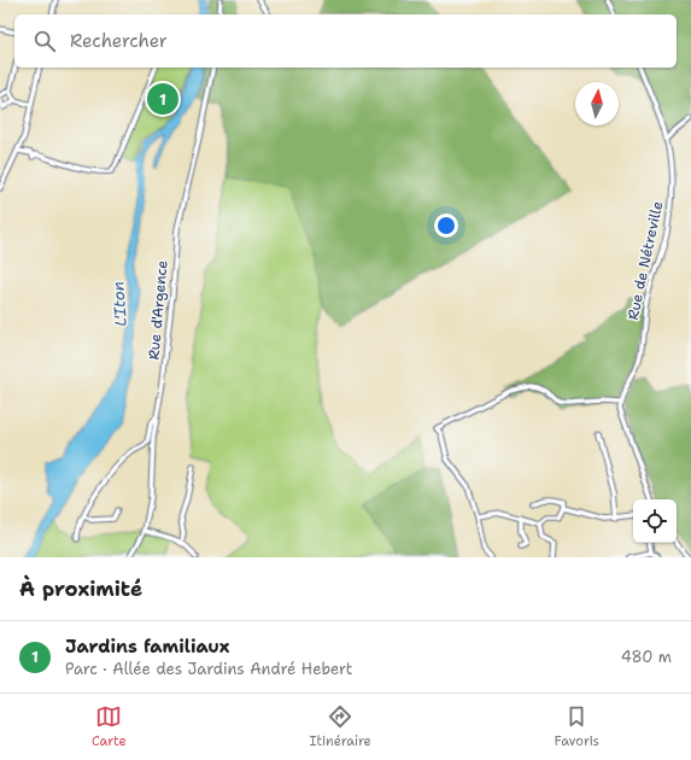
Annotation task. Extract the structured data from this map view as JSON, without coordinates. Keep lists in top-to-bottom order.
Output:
{
  "streets": {
    "street": ["Rue de Nétreville", "Rue d'Argence"]
  },
  "water": ["L'Iton"],
  "north": "top",
  "page": {
    "search": "Rechercher",
    "pins": "1",
    "heading": "À proximité",
    "list": [
      {
        "mark": "1",
        "name": "Jardins familiaux",
        "note": "Parc · Allée des Jardins André Hebert",
        "value": "480 m"
      }
    ],
    "nav": ["Carte", "Itinéraire", "Favoris"]
  }
}
